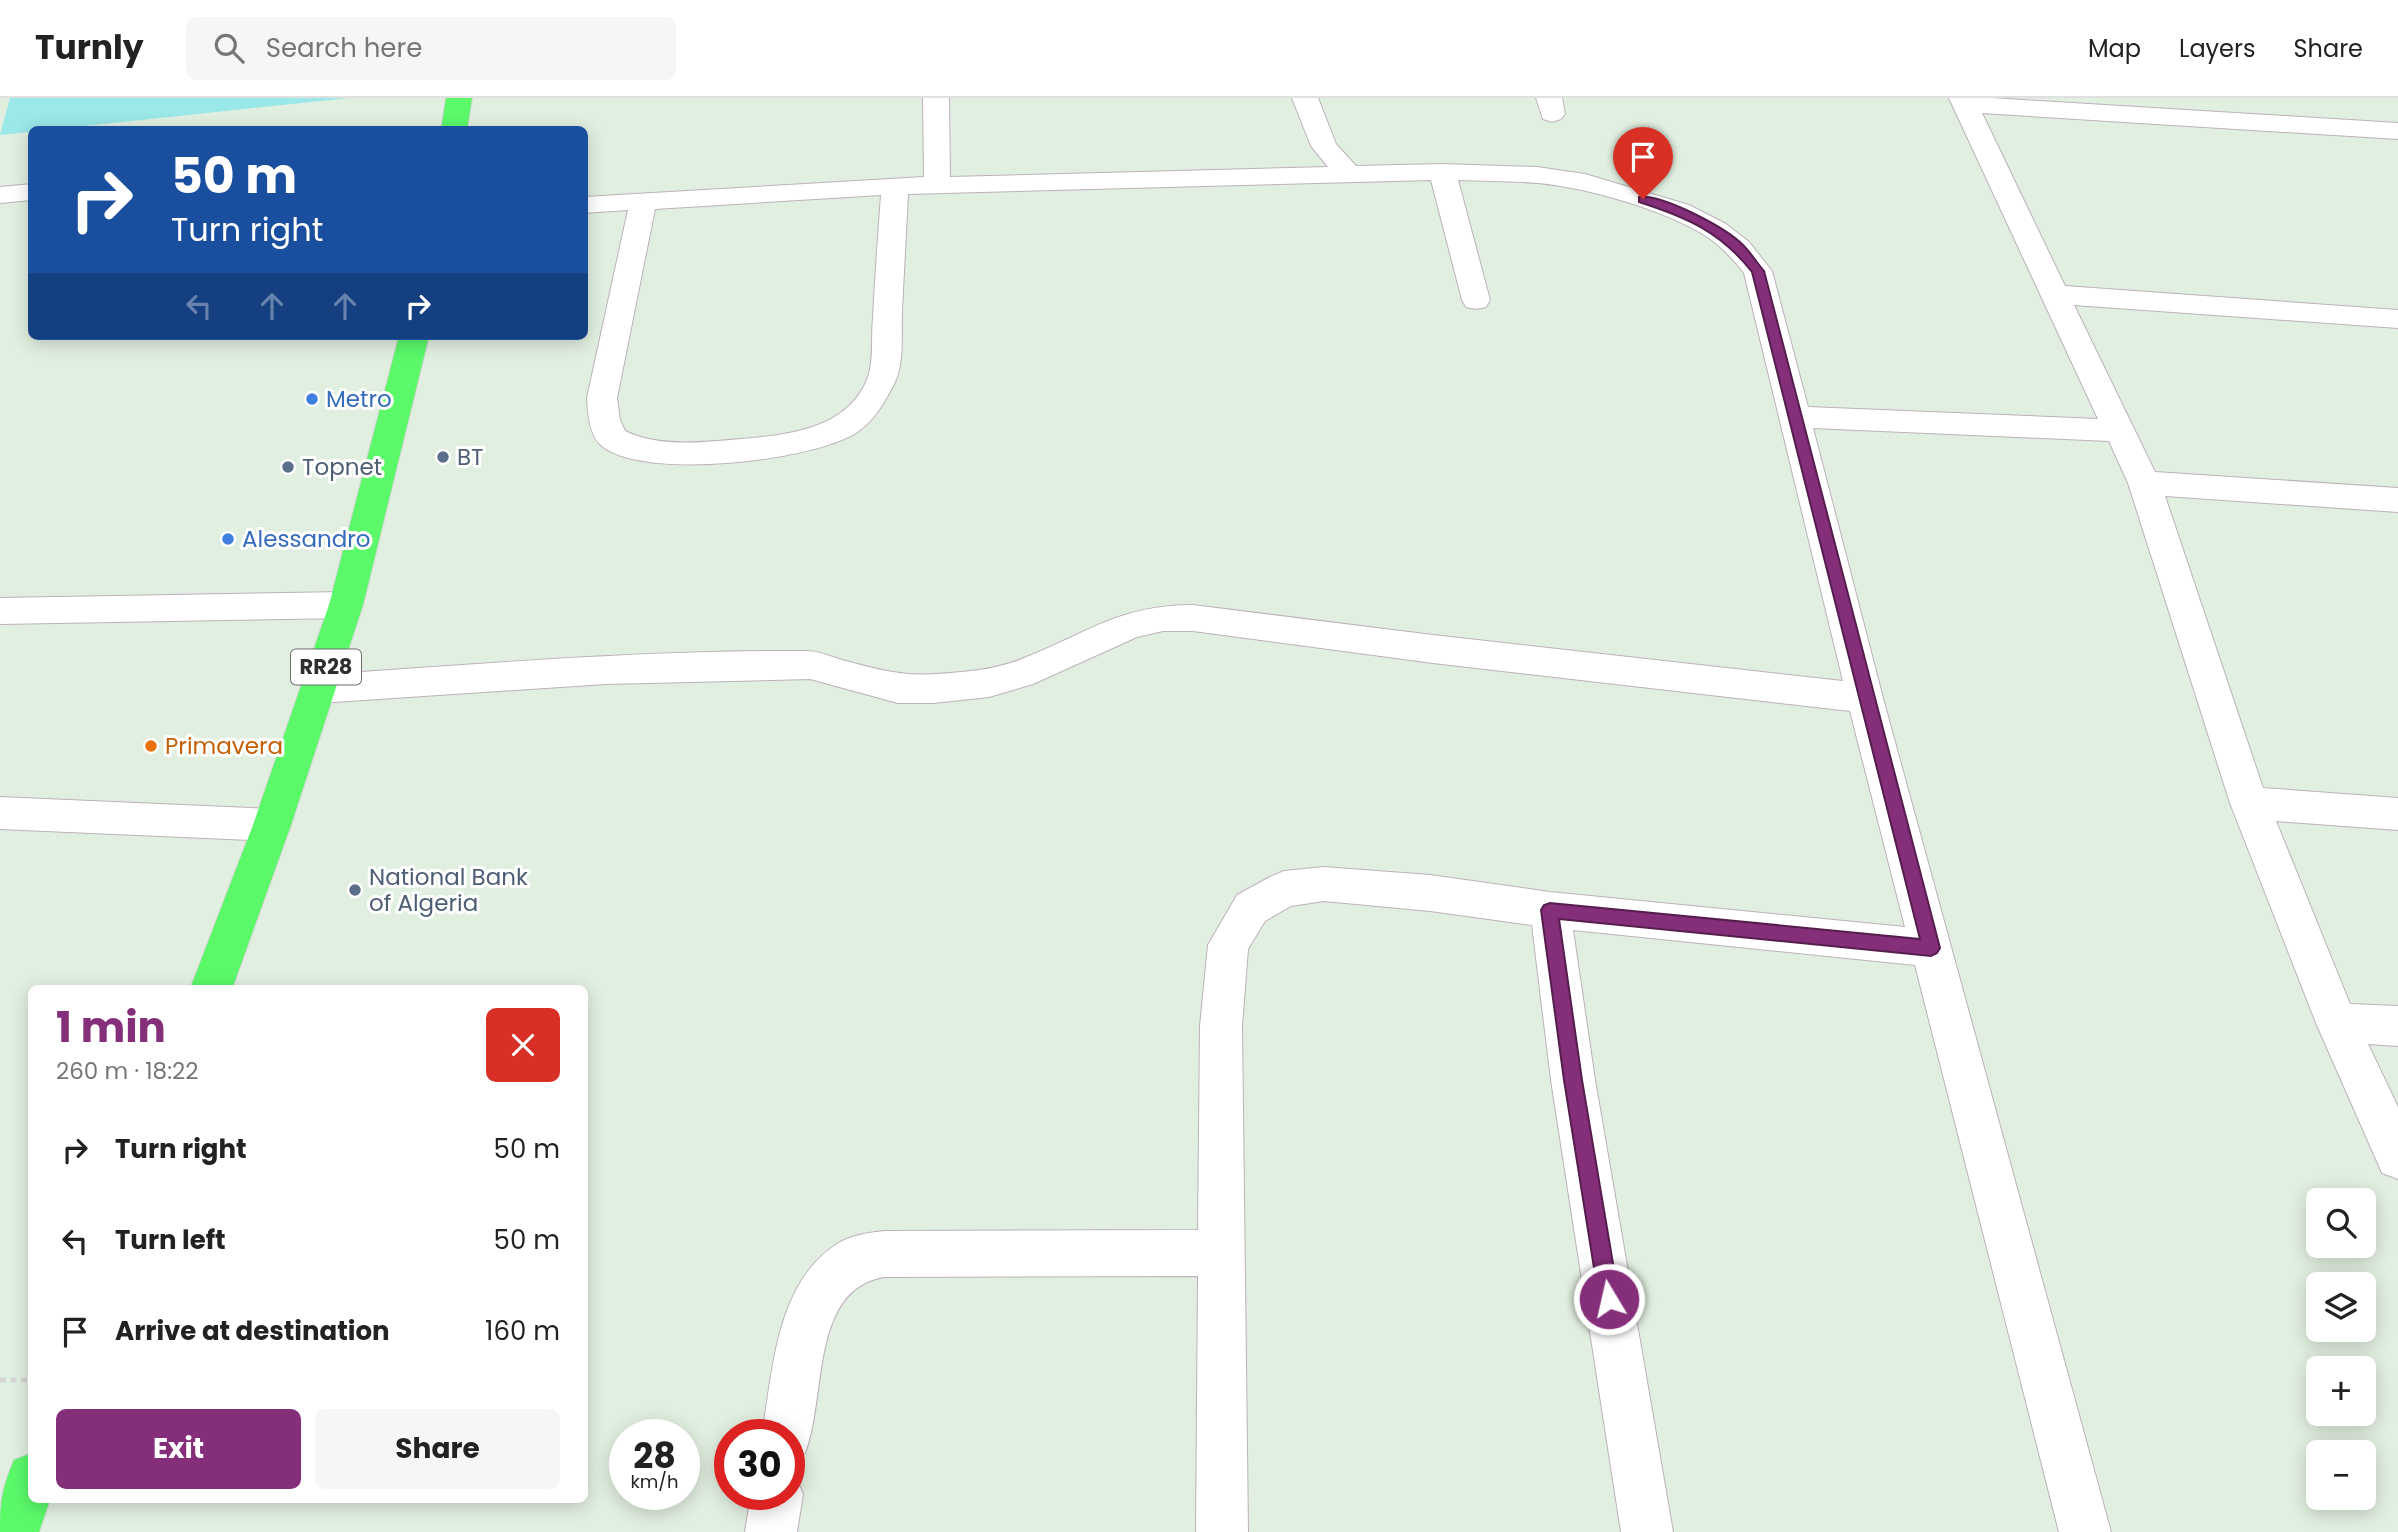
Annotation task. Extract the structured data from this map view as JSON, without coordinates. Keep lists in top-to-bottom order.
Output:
{
  "streets": {
    "main road": ["RR28"]
  },
  "places": [
    "Metro",
    "BT",
    "Topnet",
    "Alessandro",
    "Primavera",
    "National Bank of Algeria"
  ],
  "page": {
    "header": "Turnly",
    "search": "Search here",
    "nav": ["Map", "Layers", "Share"],
    "turn": ["50 m", "Turn right"],
    "heading": ["1 min", "260 m · 18:22"],
    "list": [
      {
        "name": "Turn right",
        "value": "50 m"
      },
      {
        "name": "Turn left",
        "value": "50 m"
      },
      {
        "name": "Arrive at destination",
        "value": "160 m"
      }
    ],
    "map_buttons": ["+", "−"],
    "buttons": ["Exit", "Share"],
    "speed": "28 km/h",
    "limit": "30"
  }
}
